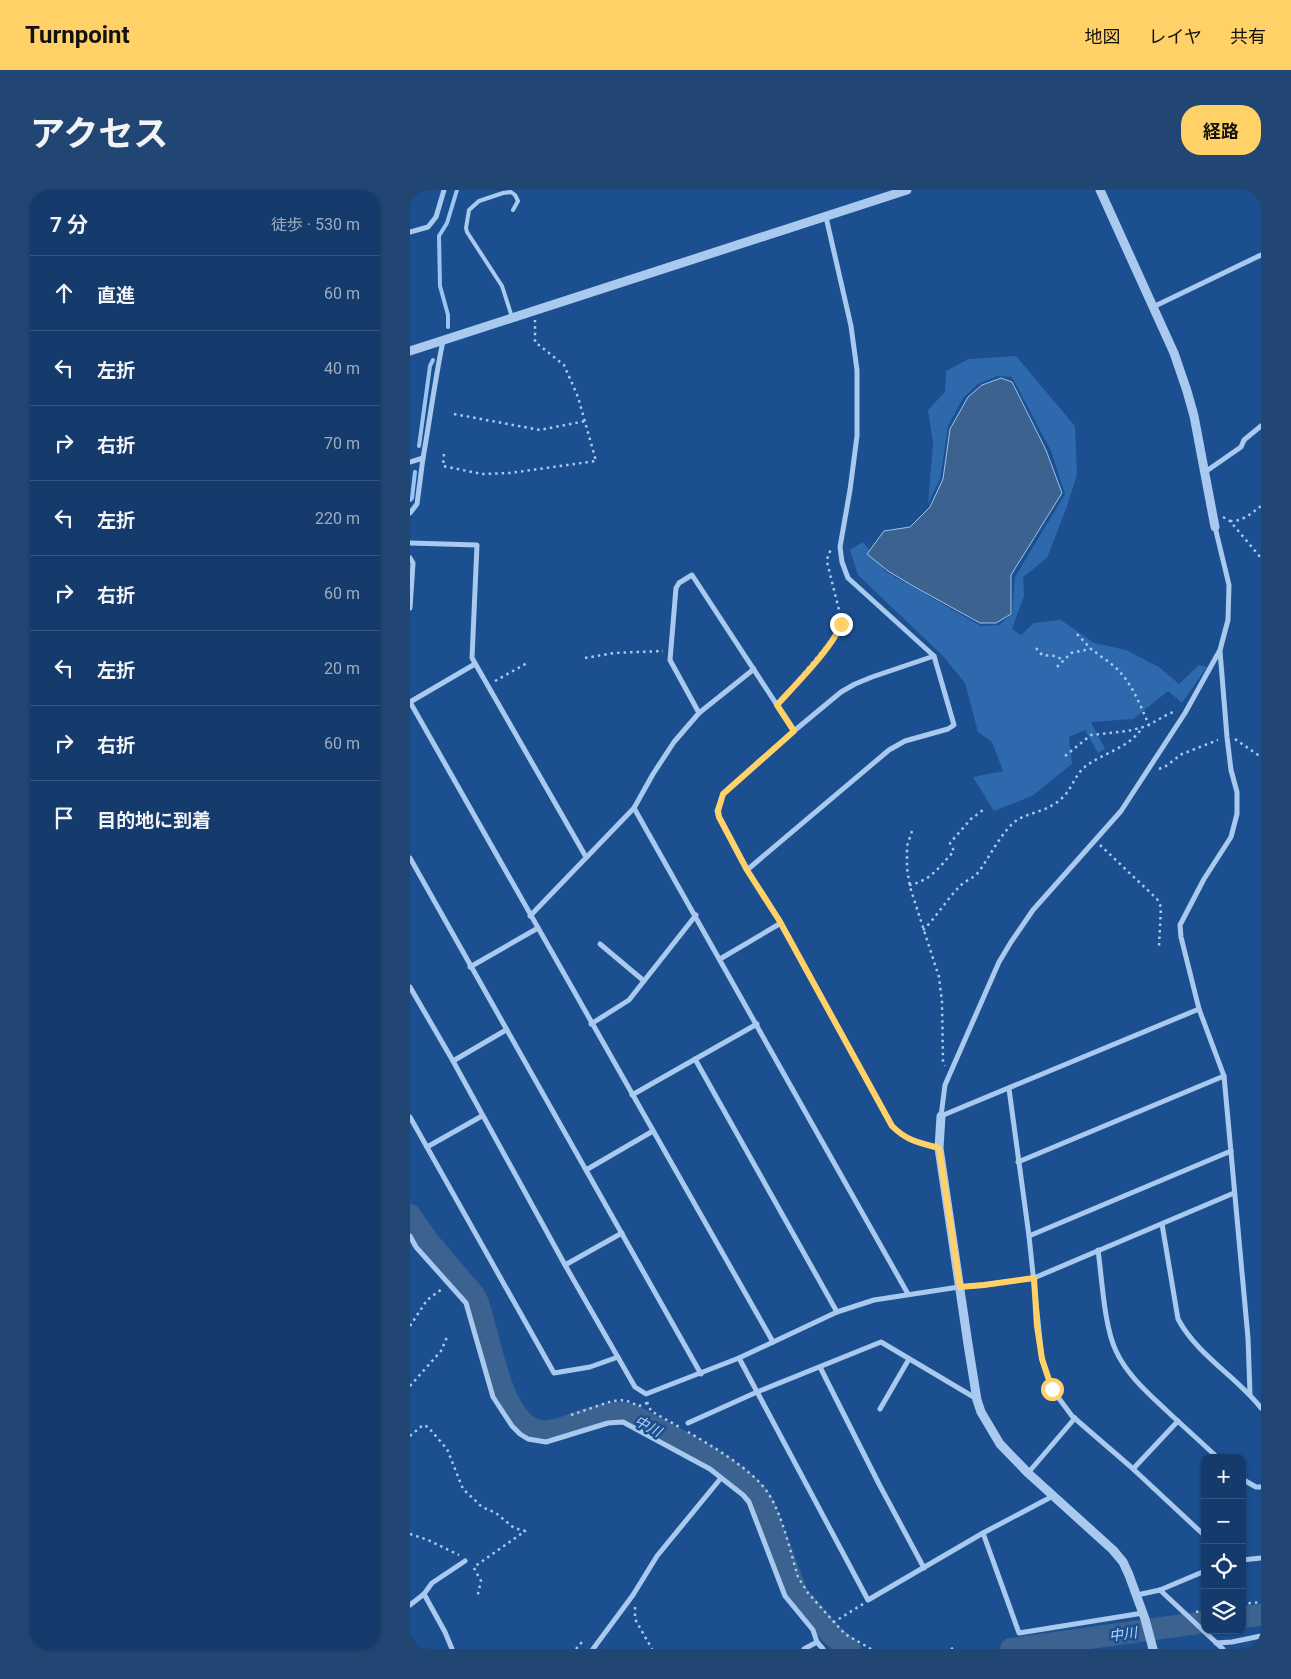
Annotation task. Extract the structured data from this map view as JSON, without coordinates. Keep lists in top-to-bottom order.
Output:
{
  "water": ["中川"],
  "page": {
    "header": "Turnpoint",
    "nav": ["地図", "レイヤ", "共有"],
    "title": "アクセス",
    "buttons": "経路",
    "heading": ["7 分", "徒歩 · 530 m"],
    "list": [
      ["直進", "60 m"],
      ["左折", "40 m"],
      ["右折", "70 m"],
      ["左折", "220 m"],
      ["右折", "60 m"],
      ["左折", "20 m"],
      ["右折", "60 m"],
      "目的地に到着"
    ],
    "map_buttons": ["+", "−"]
  }
}
